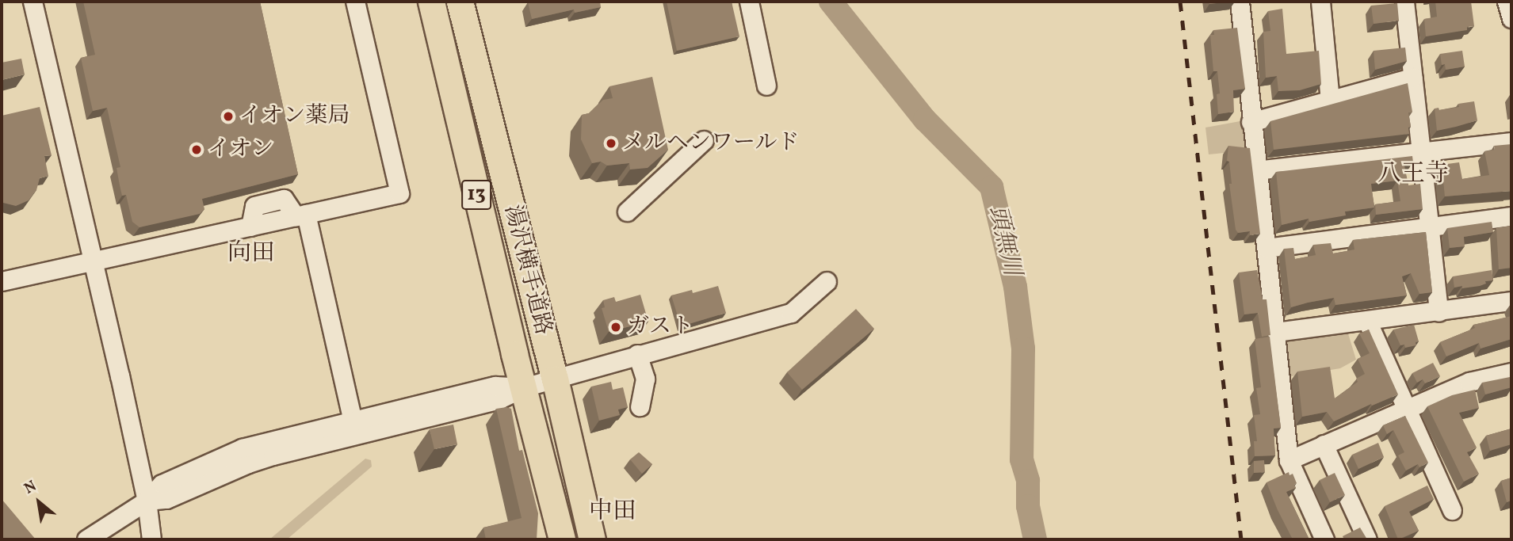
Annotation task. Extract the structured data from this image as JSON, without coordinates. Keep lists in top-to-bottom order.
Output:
{
  "streets": {
    "highway": ["13", "湯沢横手道路"]
  },
  "districts": ["八王寺", "向田", "中田"],
  "water": ["頭無川"],
  "places": [
    "イオン薬局",
    "メルヘンワールド",
    "イオン",
    "ガスト"
  ],
  "north": "top left"
}
